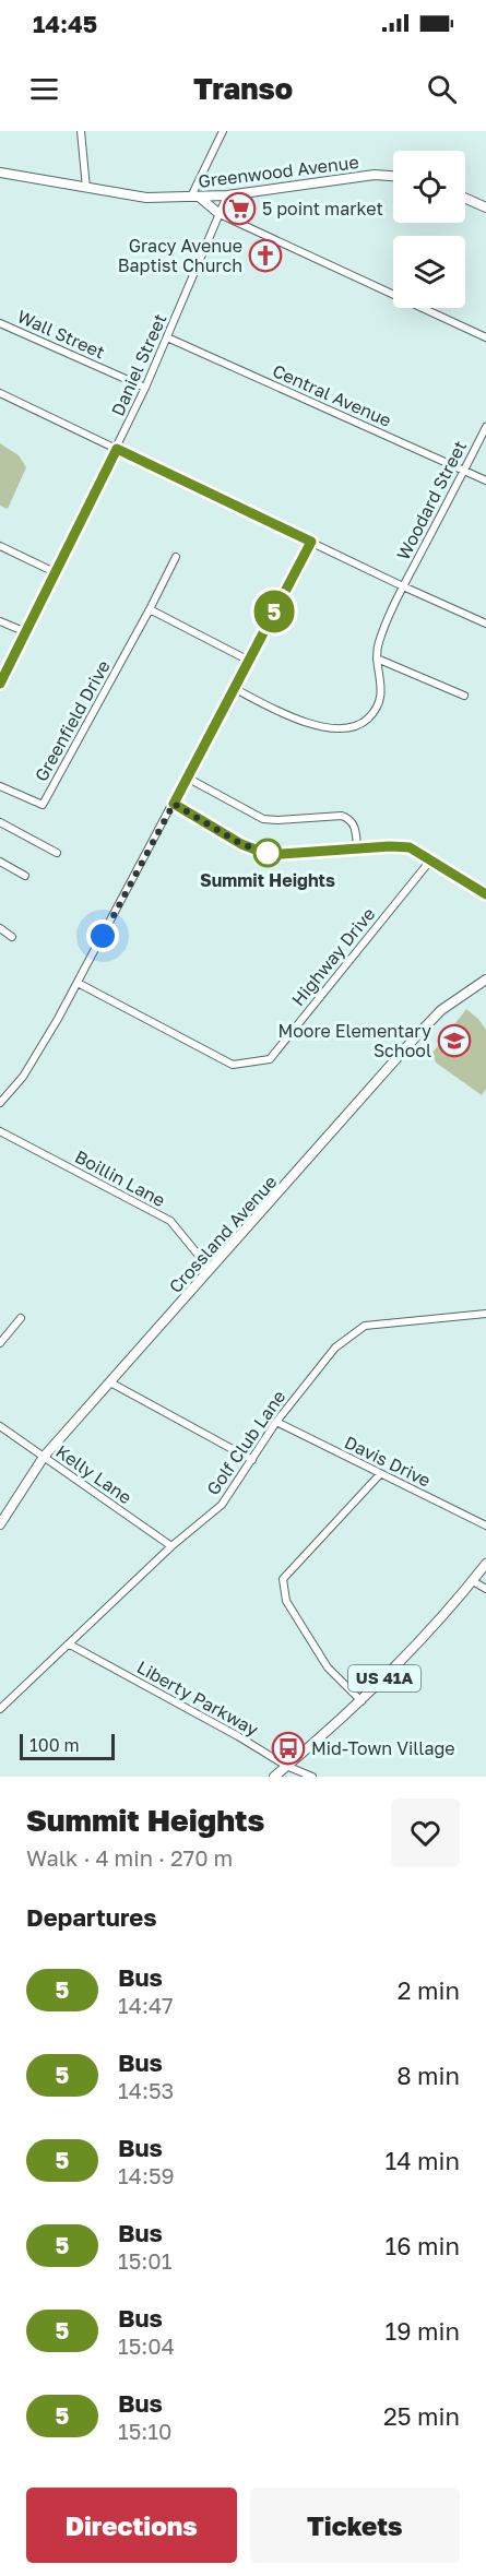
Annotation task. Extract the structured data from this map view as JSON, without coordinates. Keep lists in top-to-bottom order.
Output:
{
  "streets": {
    "main road": ["Greenwood Avenue", "Crossland Avenue", "US 41A"],
    "street": [
      "Wall Street",
      "Daniel Street",
      "Central Avenue",
      "Woodard Street",
      "Greenfield Drive",
      "Highway Drive",
      "Boillin Lane",
      "Golf Club Lane",
      "Davis Drive",
      "Kelly Lane",
      "Liberty Parkway"
    ]
  },
  "crossings": [
    ["Greenwood Avenue", "Daniel Street"],
    ["Wall Street", "Daniel Street"],
    ["Daniel Street", "Central Avenue"],
    ["Central Avenue", "Woodard Street"],
    ["Boillin Lane", "Crossland Avenue"],
    ["Crossland Avenue", "Kelly Lane"],
    ["Golf Club Lane", "Davis Drive"],
    ["Golf Club Lane", "Kelly Lane"],
    ["Golf Club Lane", "Liberty Parkway"],
    ["US 41A", "Liberty Parkway"]
  ],
  "places": {
    "supermarket": ["5 point market"],
    "church": ["Gracy Avenue Baptist Church"],
    "other": ["Summit Heights"],
    "school or university": ["Moore Elementary School"],
    "bus stop": ["Mid-Town Village"]
  },
  "lines": ["bus line 5"],
  "scale_bar": "100 m",
  "page": {
    "status": "14:45",
    "header": "Transo",
    "on_map": "5",
    "scale": "100 m",
    "heading": [
      ["Summit Heights", "Walk · 4 min · 270 m"],
      "Departures"
    ],
    "list": [
      {
        "mark": "5",
        "name": "Bus",
        "note": "14:47",
        "value": "2 min"
      },
      {
        "mark": "5",
        "name": "Bus",
        "note": "14:53",
        "value": "8 min"
      },
      {
        "mark": "5",
        "name": "Bus",
        "note": "14:59",
        "value": "14 min"
      },
      {
        "mark": "5",
        "name": "Bus",
        "note": "15:01",
        "value": "16 min"
      },
      {
        "mark": "5",
        "name": "Bus",
        "note": "15:04",
        "value": "19 min"
      },
      {
        "mark": "5",
        "name": "Bus",
        "note": "15:10",
        "value": "25 min"
      }
    ],
    "buttons": ["Directions", "Tickets"]
  }
}
